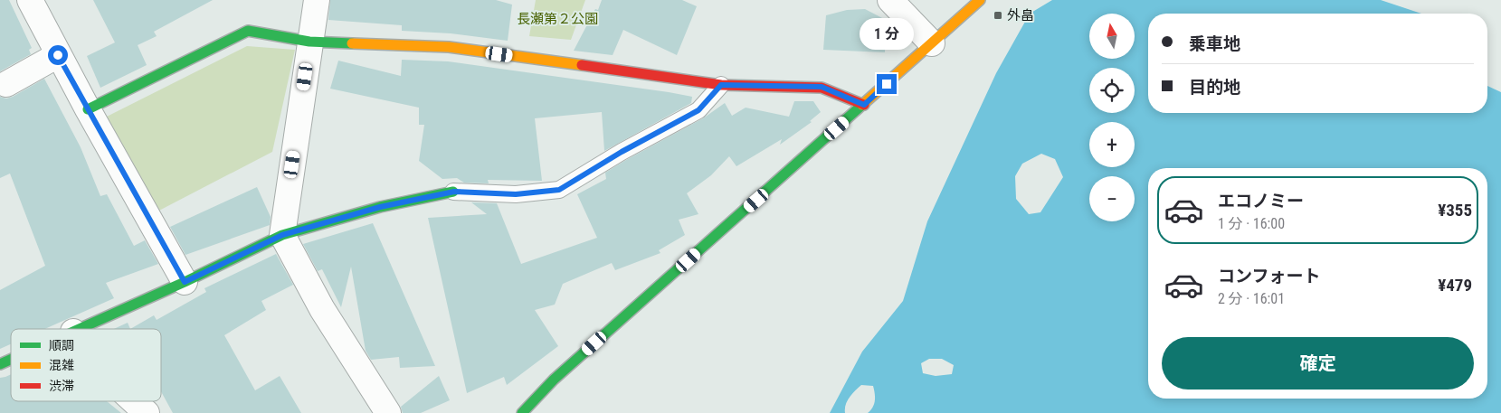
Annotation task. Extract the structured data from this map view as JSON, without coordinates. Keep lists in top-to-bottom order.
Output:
{
  "parks": ["長瀬第２公園"],
  "places": {
    "transit": ["外畠"]
  },
  "legend": ["順調", "混雑", "渋滞"],
  "north": "top",
  "page": {
    "map_buttons": ["+", "−"],
    "banner": ["乗車地", "目的地"],
    "bubble": "1 分",
    "list": [
      {
        "name": "エコノミー",
        "note": "1 分 · 16:00",
        "value": "¥355"
      },
      {
        "name": "コンフォート",
        "note": "2 分 · 16:01",
        "value": "¥479"
      }
    ],
    "buttons": "確定"
  }
}
